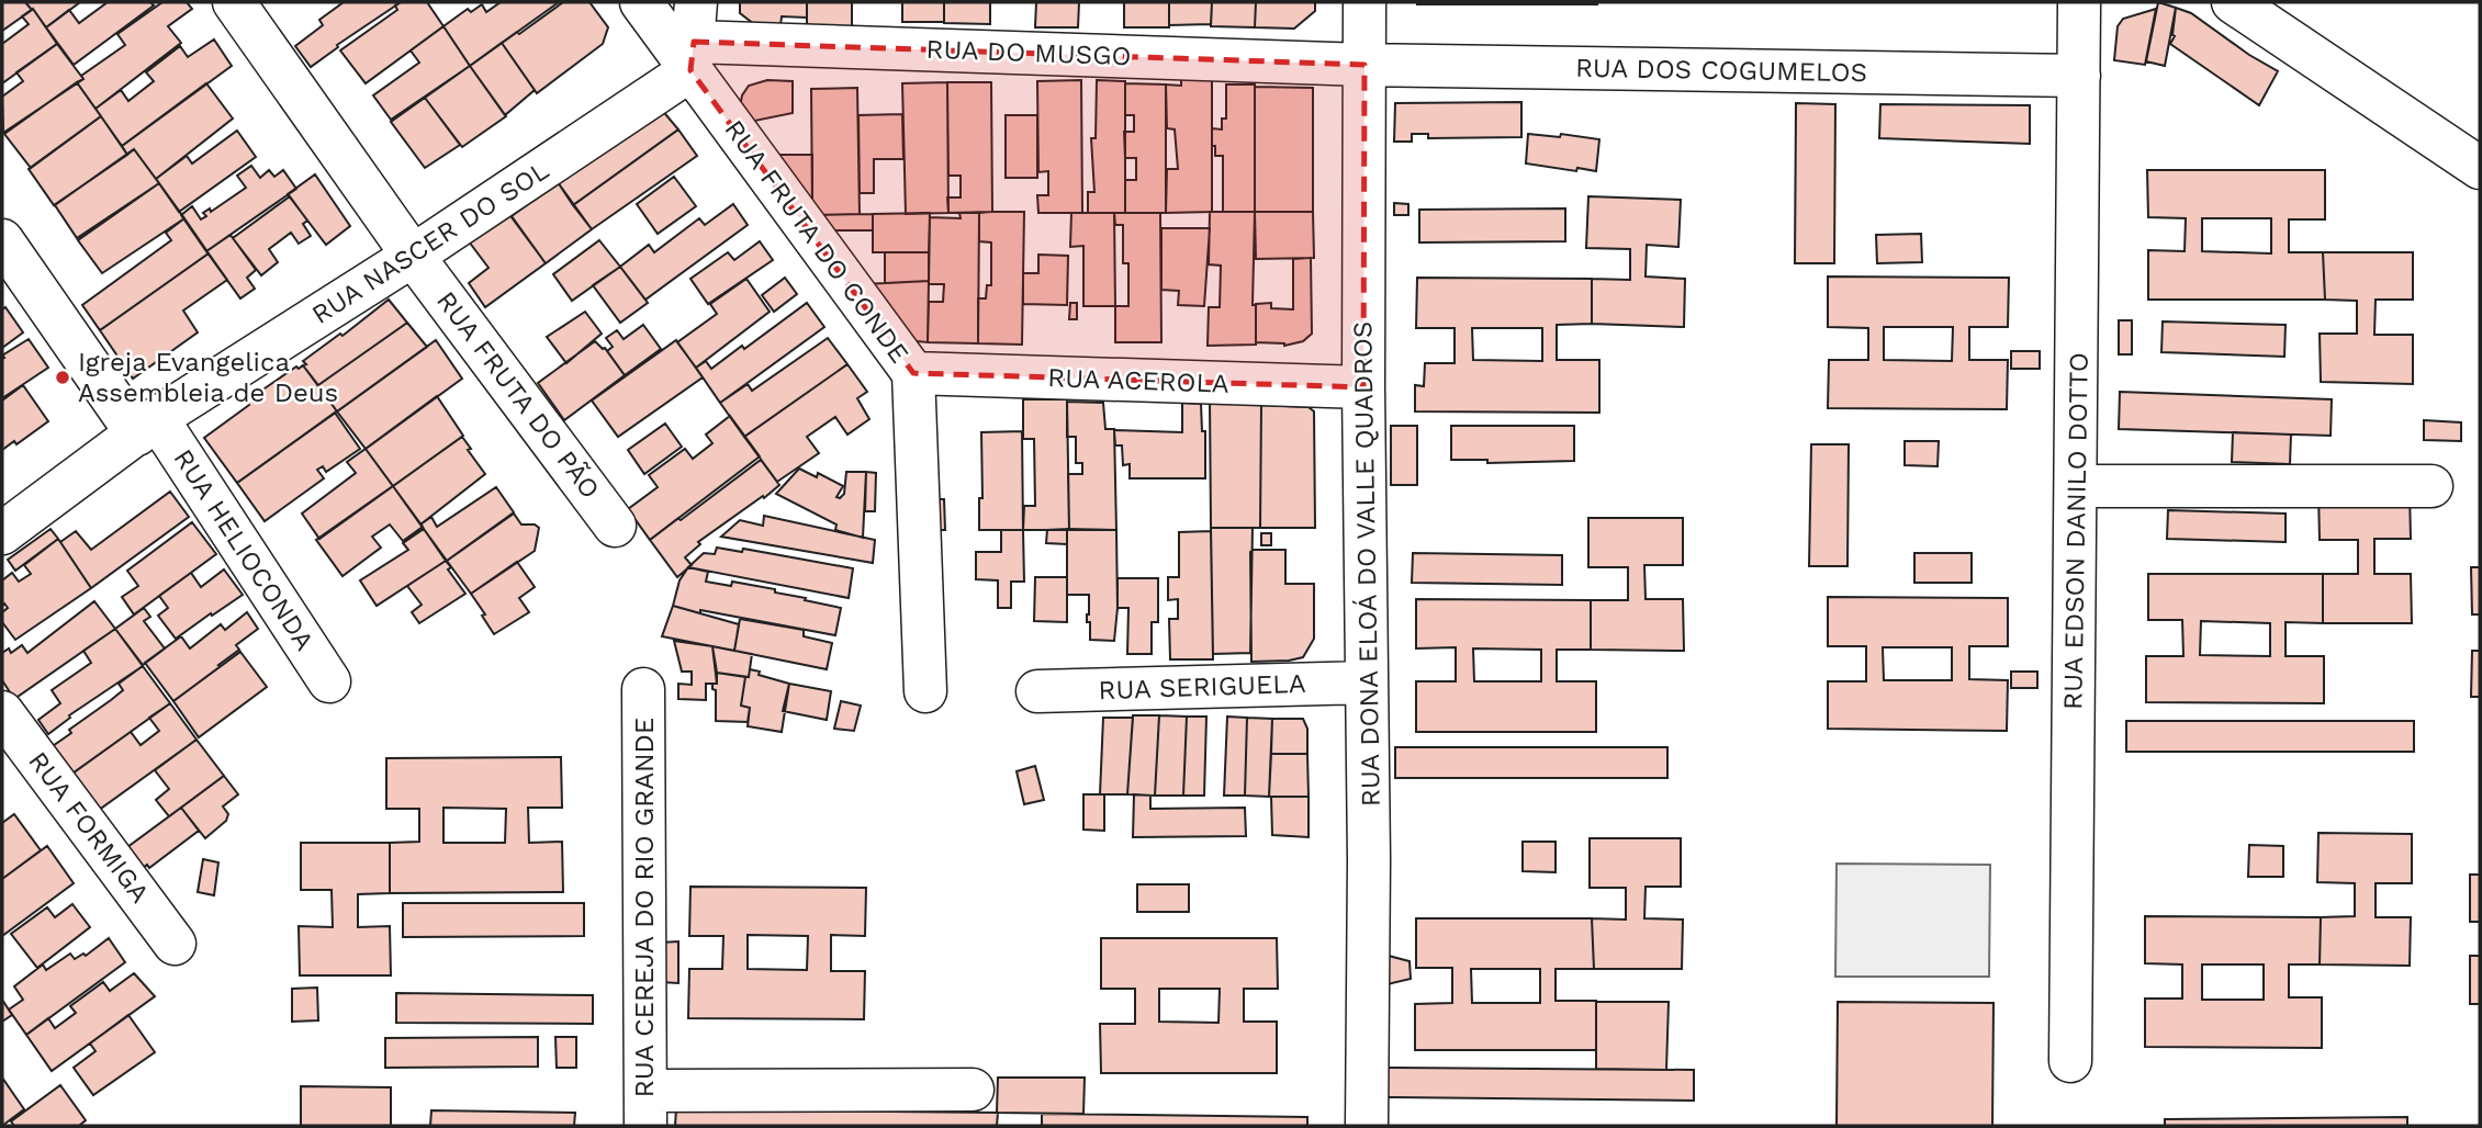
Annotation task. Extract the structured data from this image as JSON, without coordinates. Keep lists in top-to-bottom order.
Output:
{
  "streets": {
    "street": [
      "RUA DO MUSGO",
      "RUA DOS COGUMELOS",
      "RUA FRUTA DO CONDE",
      "RUA NASCER DO SOL",
      "RUA ACEROLA",
      "RUA FRUTA DO PÃO",
      "RUA EDSON DANILO DOTTO",
      "RUA HELIOCONDA",
      "RUA DONA ELOÁ DO VALLE QUADROS",
      "RUA SERIGUELA",
      "RUA FORMIGA",
      "RUA CEREJA DO RIO GRANDE"
    ]
  },
  "crossings": [
    ["RUA DO MUSGO", "RUA DOS COGUMELOS"],
    ["RUA DO MUSGO", "RUA FRUTA DO CONDE"],
    ["RUA DO MUSGO", "RUA NASCER DO SOL"],
    ["RUA DO MUSGO", "RUA DONA ELOÁ DO VALLE QUADROS"],
    ["RUA DOS COGUMELOS", "RUA EDSON DANILO DOTTO"],
    ["RUA DOS COGUMELOS", "RUA DONA ELOÁ DO VALLE QUADROS"],
    ["RUA FRUTA DO CONDE", "RUA NASCER DO SOL"],
    ["RUA FRUTA DO CONDE", "RUA ACEROLA"],
    ["RUA NASCER DO SOL", "RUA FRUTA DO PÃO"],
    ["RUA NASCER DO SOL", "RUA HELIOCONDA"],
    ["RUA ACEROLA", "RUA DONA ELOÁ DO VALLE QUADROS"],
    ["RUA DONA ELOÁ DO VALLE QUADROS", "RUA SERIGUELA"]
  ],
  "places": ["Igreja Evangelica Assembleia de Deus"]
}
